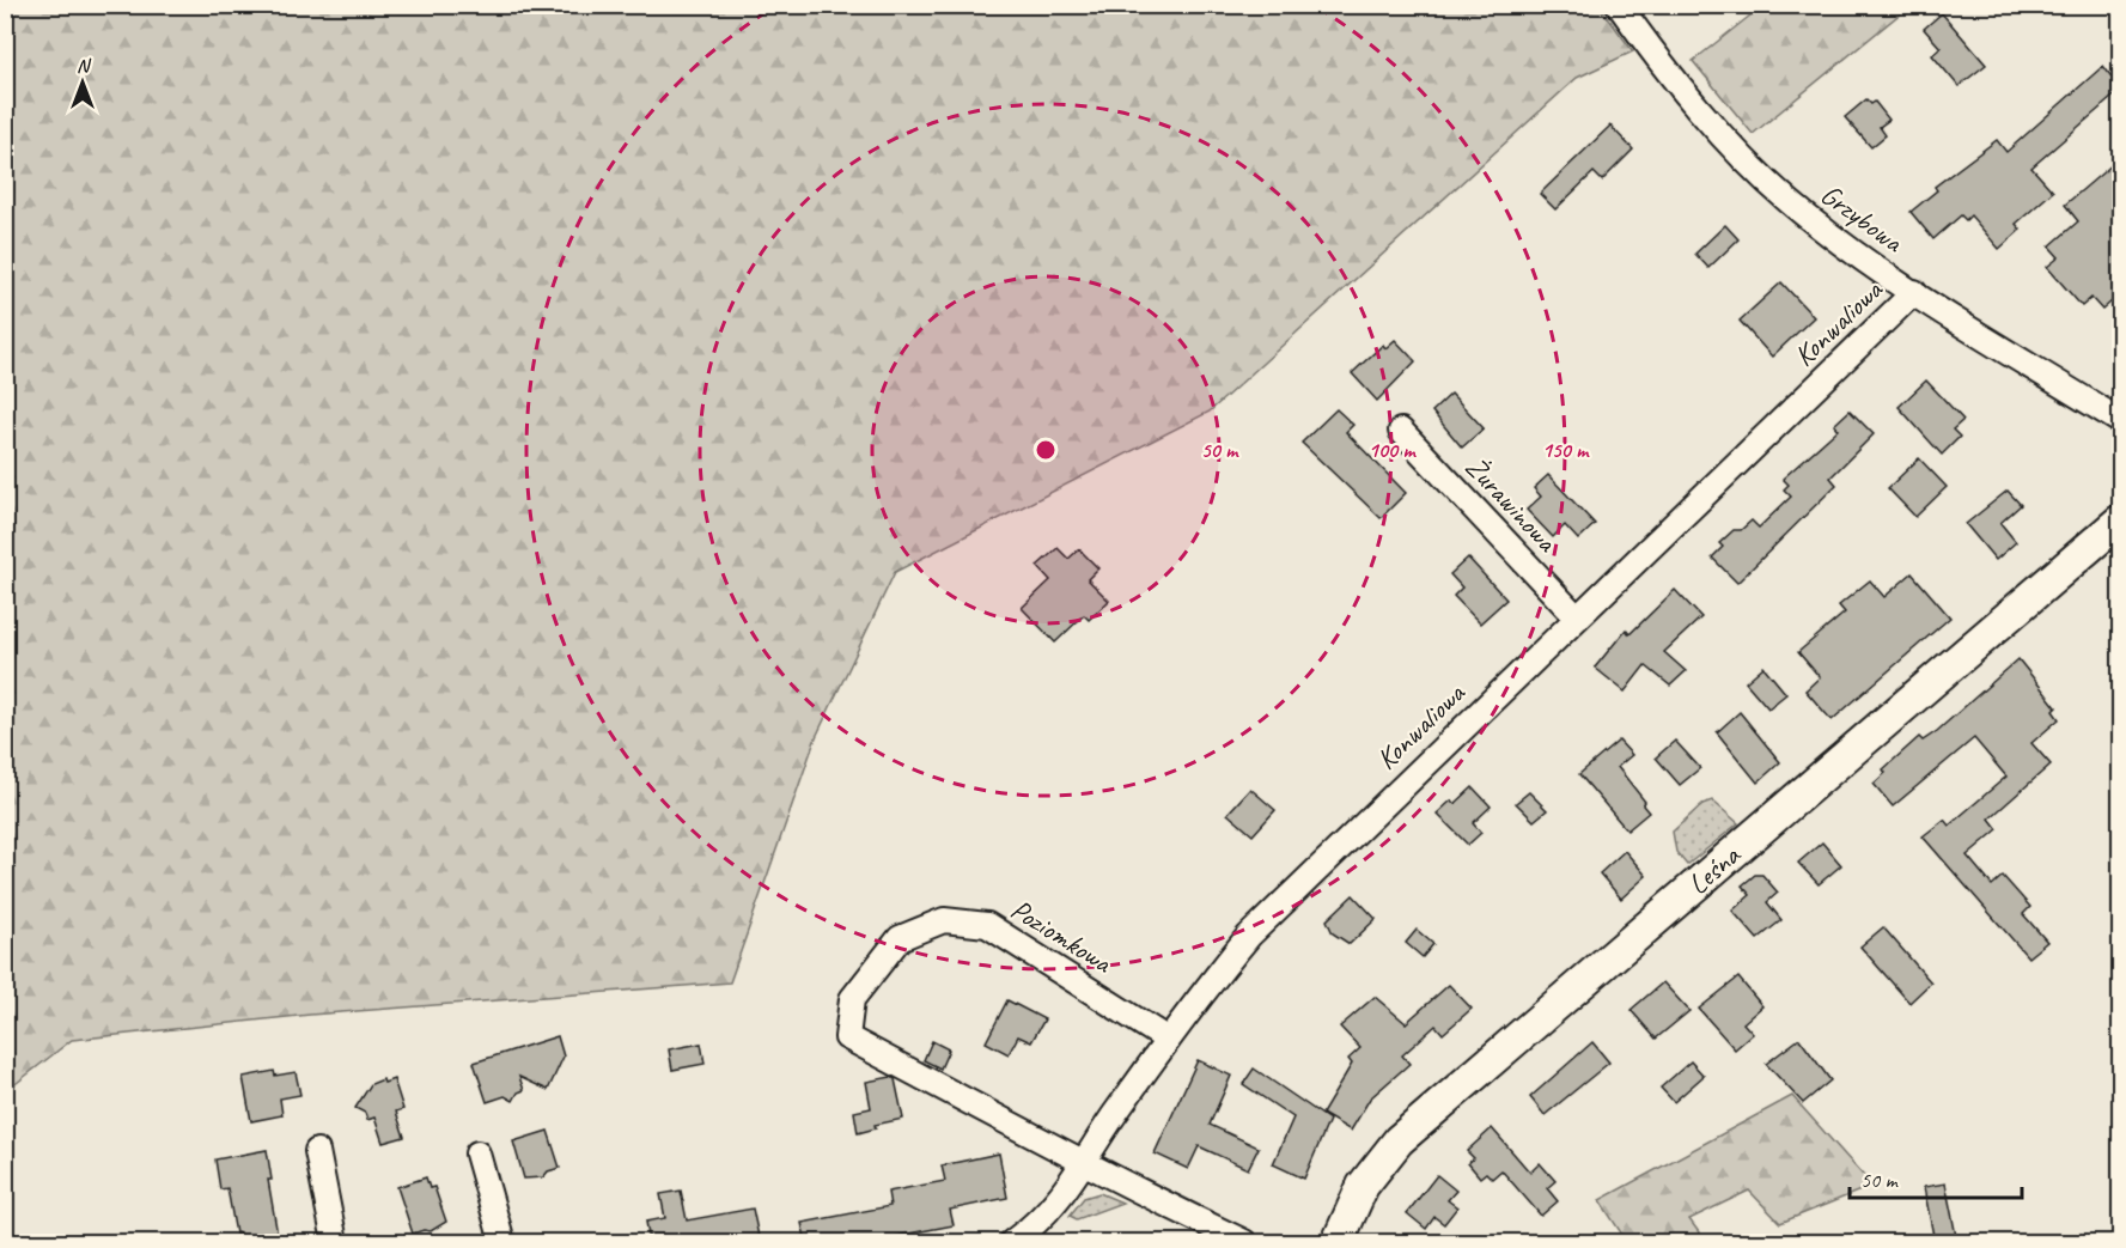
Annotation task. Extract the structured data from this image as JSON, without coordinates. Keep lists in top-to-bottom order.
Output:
{
  "streets": {
    "street": [
      "Grzybowa",
      "Konwaliowa",
      "Żurawinowa",
      "Leśna",
      "Poziomkowa"
    ]
  },
  "crossings": [
    ["Grzybowa", "Konwaliowa"],
    ["Konwaliowa", "Żurawinowa"],
    ["Konwaliowa", "Poziomkowa"]
  ],
  "scale_bar": "50 m",
  "north": "top",
  "rings": ["50 m", "100 m", "150 m"]
}
